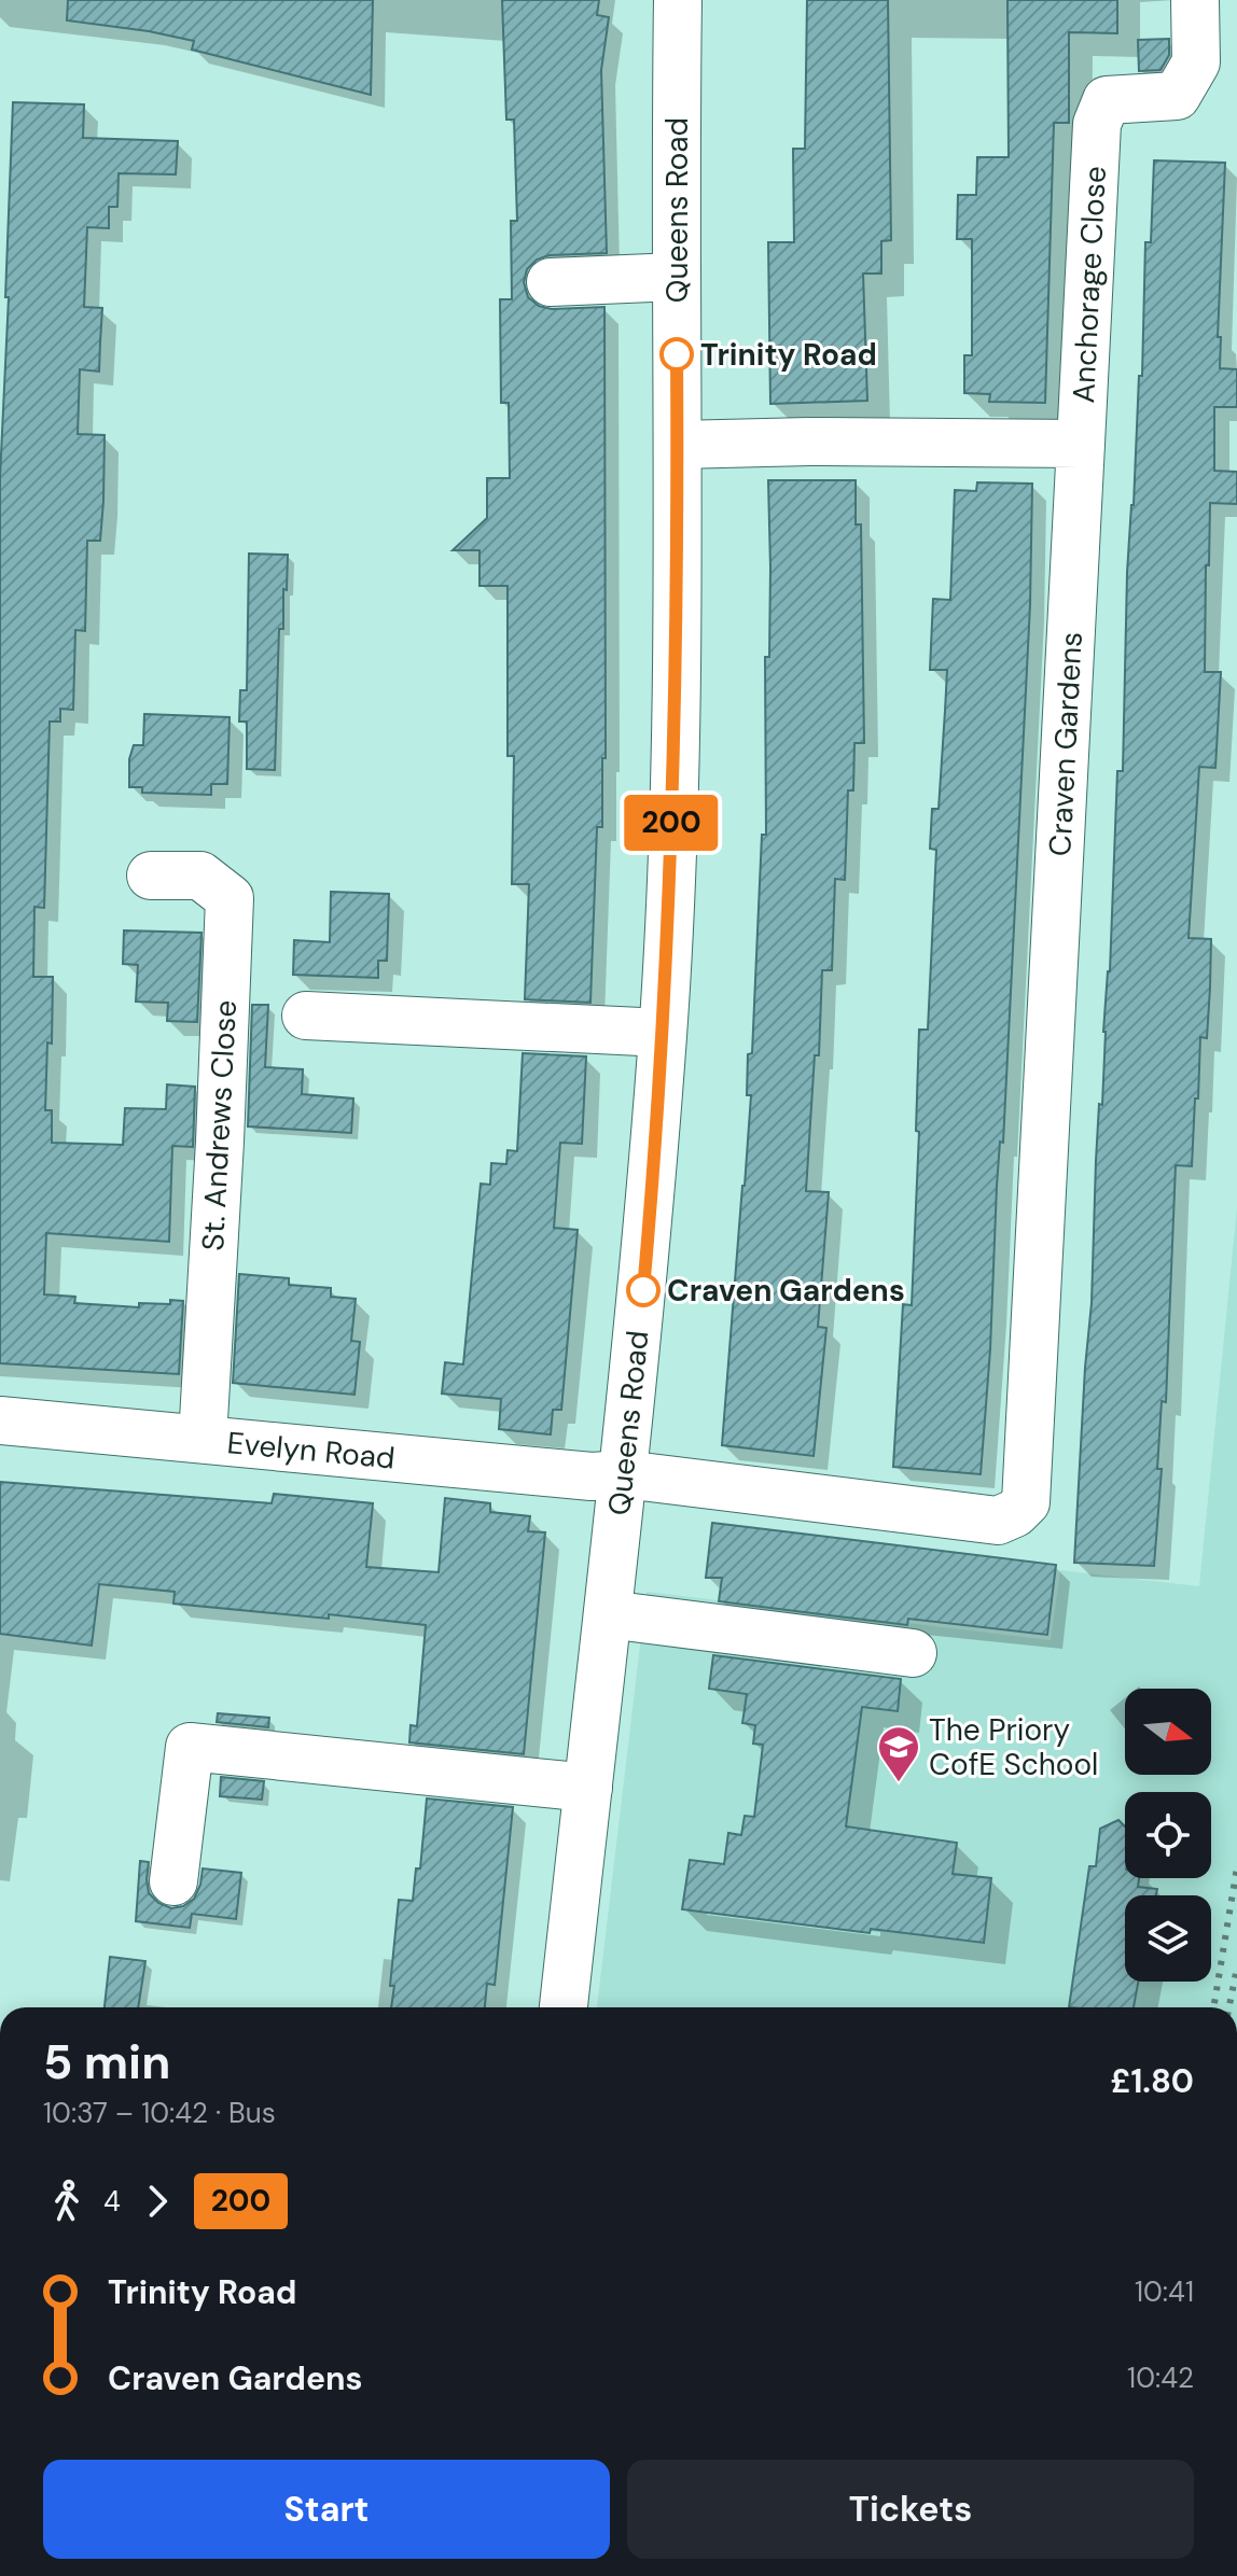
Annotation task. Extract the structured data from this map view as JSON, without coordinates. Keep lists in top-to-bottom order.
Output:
{
  "streets": {
    "street": [
      "Queens Road",
      "Anchorage Close",
      "Craven Gardens",
      "St. Andrews Close",
      "Evelyn Road"
    ]
  },
  "crossings": [
    ["Queens Road", "Craven Gardens"],
    ["Queens Road", "Evelyn Road"],
    ["Anchorage Close", "Craven Gardens"],
    ["Craven Gardens", "Evelyn Road"],
    ["St. Andrews Close", "Evelyn Road"]
  ],
  "places": {
    "other": ["Trinity Road", "Craven Gardens"],
    "school or university": ["The Priory CofE School"]
  },
  "lines": ["bus line 200"],
  "north": "right",
  "page": {
    "on_map": "200",
    "heading": ["5 min", "10:37 – 10:42 · Bus", "£1.80"],
    "legs": ["4", "200"],
    "list": [
      {
        "name": "Trinity Road",
        "value": "10:41"
      },
      {
        "name": "Craven Gardens",
        "value": "10:42"
      }
    ],
    "buttons": ["Start", "Tickets"]
  }
}
